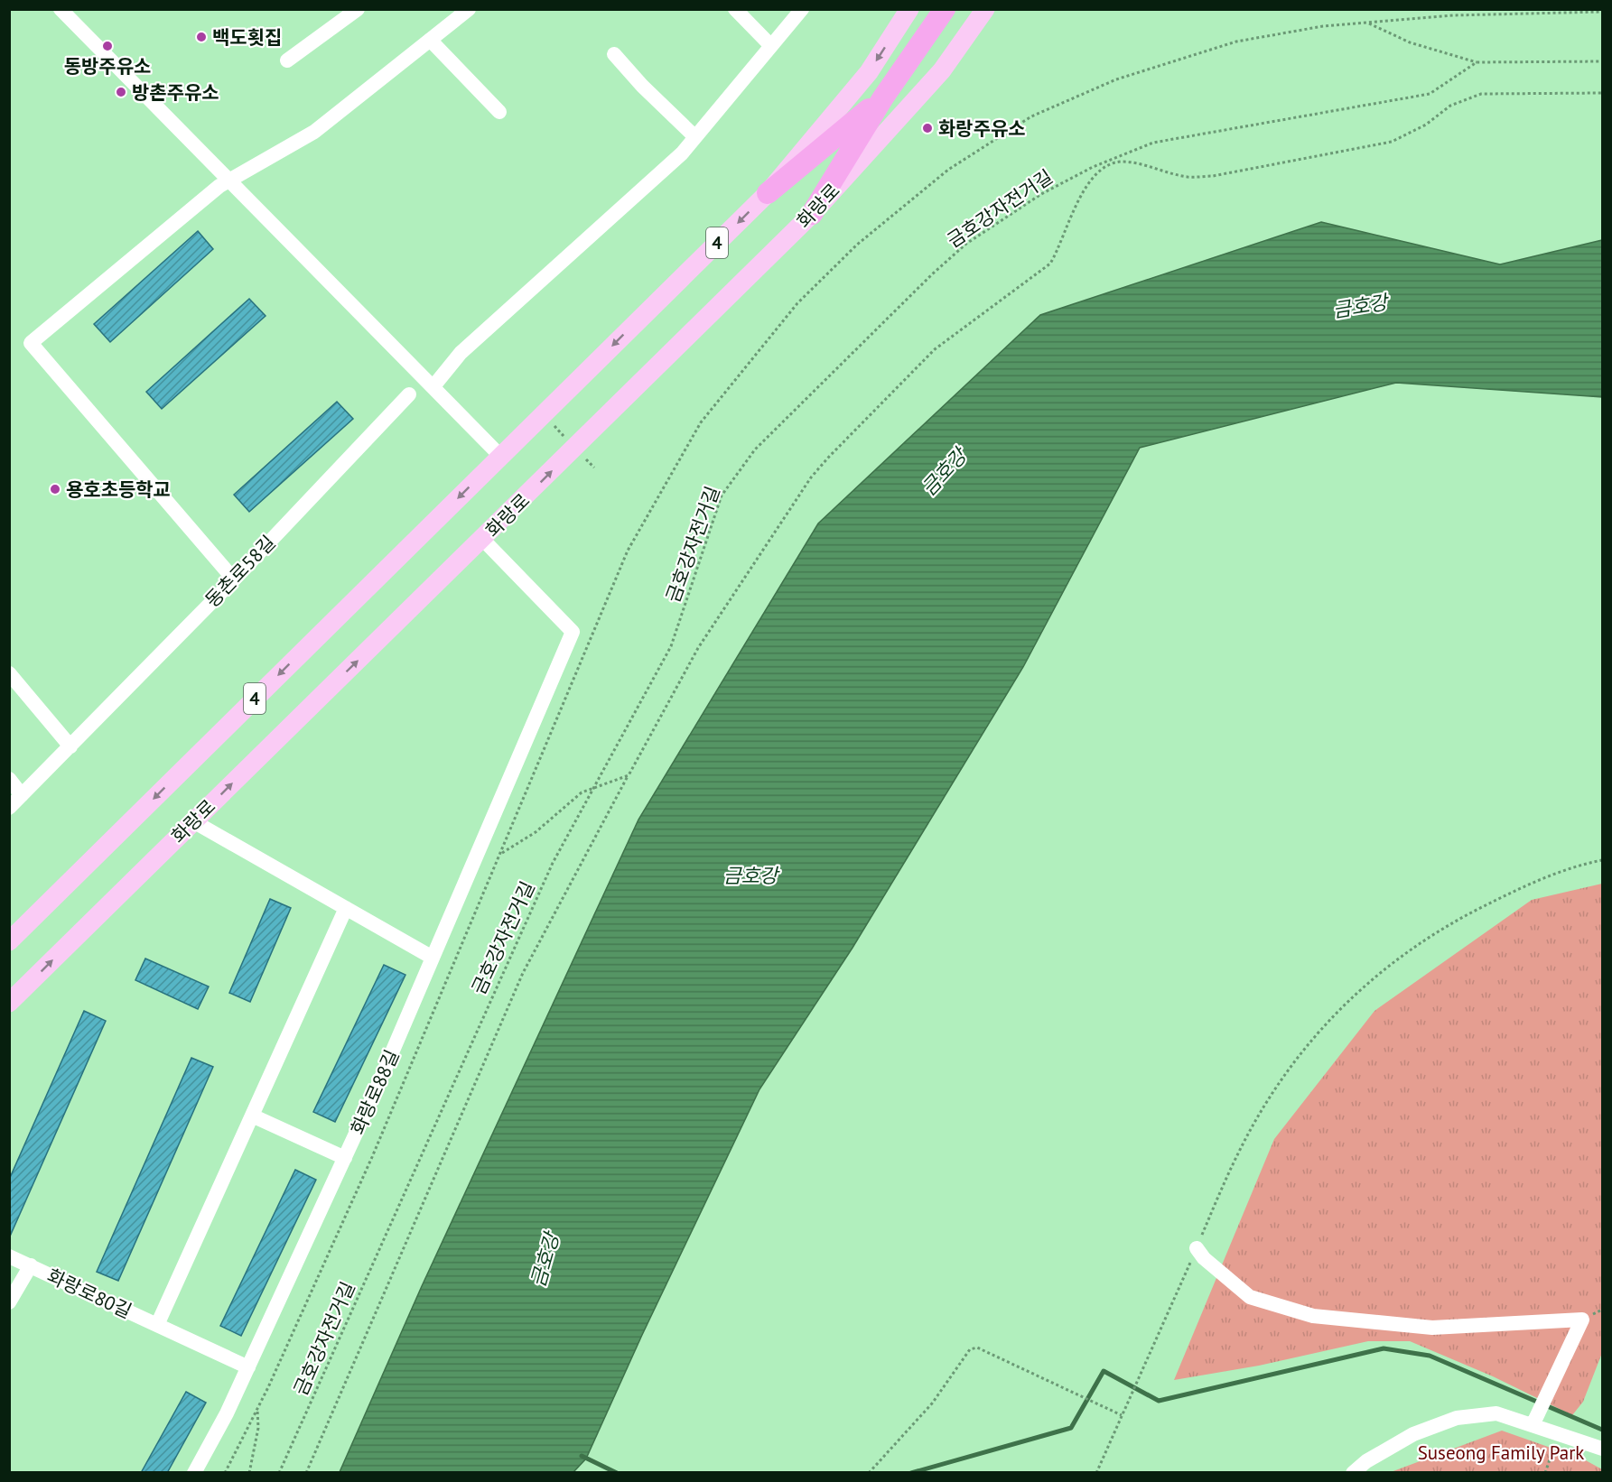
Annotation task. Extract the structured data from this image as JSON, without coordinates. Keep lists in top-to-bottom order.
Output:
{
  "streets": {
    "main road": ["화랑로", "4"],
    "street": ["동촌로58길", "화랑로88길", "화랑로80길"],
    "path": ["금호강자전거길"]
  },
  "crossings": [
    ["화랑로", "화랑로88길"],
    ["화랑로88길", "화랑로80길"]
  ],
  "water": ["금호강"],
  "parks": ["Suseong Family Park"],
  "places": [
    "백도횟집",
    "동방주유소",
    "방촌주유소",
    "화랑주유소",
    "용호초등학교"
  ]
}
